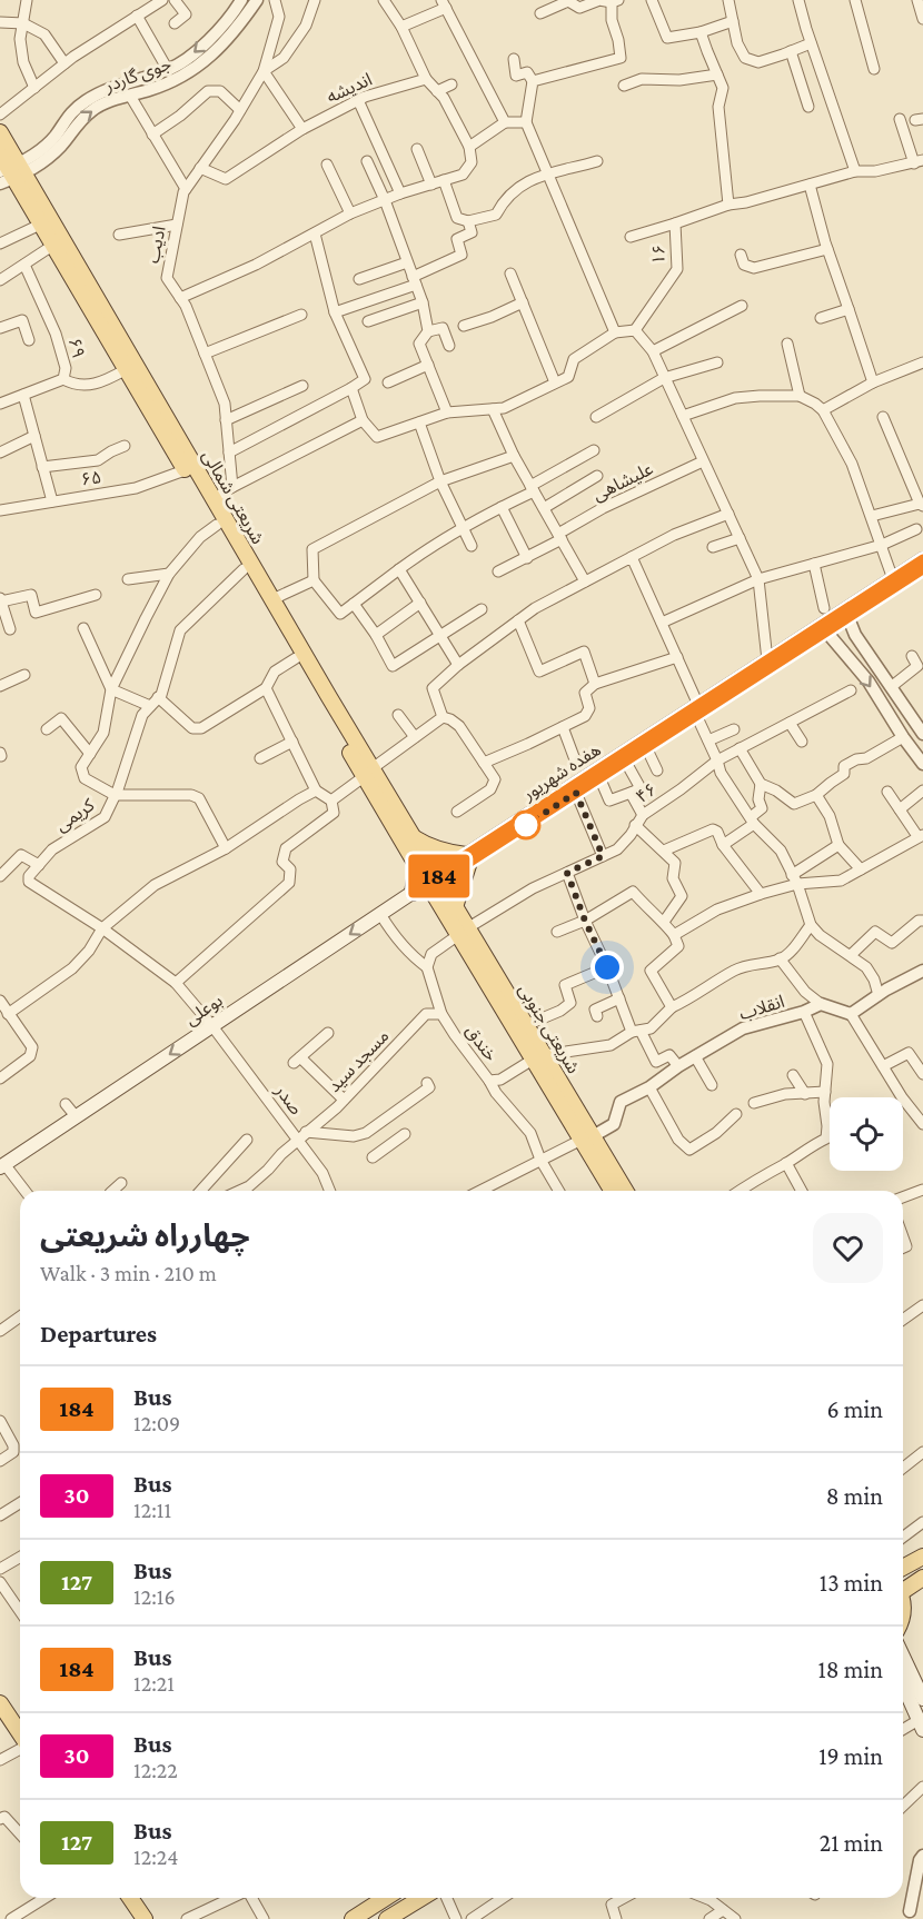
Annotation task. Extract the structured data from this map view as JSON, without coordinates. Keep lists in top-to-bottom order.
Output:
{
  "streets": {
    "main road": [
      "شریعتی شمالی",
      "هفده شهریور",
      "بوعلی",
      "شریعتی جنوبی"
    ],
    "street": [
      "جوی گاردر",
      "اندیشه",
      "ادیب",
      "۱۶",
      "۶۹",
      "۶۵",
      "علیشاهی",
      "۴۶",
      "کریمی",
      "انقلاب",
      "خندق",
      "مسجد سید",
      "صدر"
    ]
  },
  "crossings": [
    ["جوی گاردر", "شریعتی شمالی"],
    ["اندیشه", "ادیب"],
    ["۶۵", "شریعتی شمالی"],
    ["شریعتی شمالی", "هفده شهریور"],
    ["شریعتی شمالی", "کریمی"],
    ["شریعتی شمالی", "بوعلی"],
    ["شریعتی شمالی", "شریعتی جنوبی"],
    ["هفده شهریور", "بوعلی"],
    ["هفده شهریور", "شریعتی جنوبی"],
    ["انقلاب", "شریعتی جنوبی"],
    ["بوعلی", "شریعتی جنوبی"],
    ["بوعلی", "صدر"],
    ["شریعتی جنوبی", "خندق"],
    ["خندق", "مسجد سید"],
    ["مسجد سید", "صدر"]
  ],
  "one_way": ["بوعلی"],
  "lines": ["bus line 184"],
  "page": {
    "on_map": "184",
    "heading": [
      ["چهارراه شریعتی", "Walk · 3 min · 210 m"],
      "Departures"
    ],
    "list": [
      {
        "mark": "184",
        "name": "Bus",
        "note": "12:09",
        "value": "6 min"
      },
      {
        "mark": "30",
        "name": "Bus",
        "note": "12:11",
        "value": "8 min"
      },
      {
        "mark": "127",
        "name": "Bus",
        "note": "12:16",
        "value": "13 min"
      },
      {
        "mark": "184",
        "name": "Bus",
        "note": "12:21",
        "value": "18 min"
      },
      {
        "mark": "30",
        "name": "Bus",
        "note": "12:22",
        "value": "19 min"
      },
      {
        "mark": "127",
        "name": "Bus",
        "note": "12:24",
        "value": "21 min"
      }
    ]
  }
}
